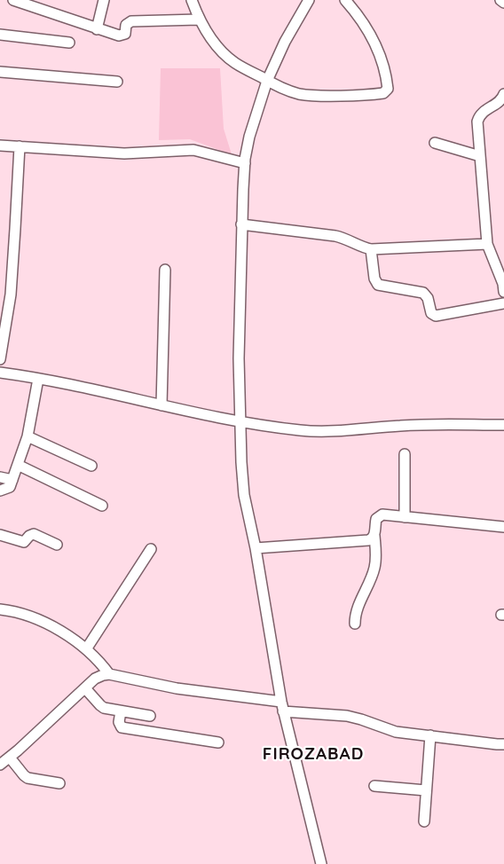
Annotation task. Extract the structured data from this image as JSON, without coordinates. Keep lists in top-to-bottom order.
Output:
{
  "districts": ["FIROZABAD"]
}
